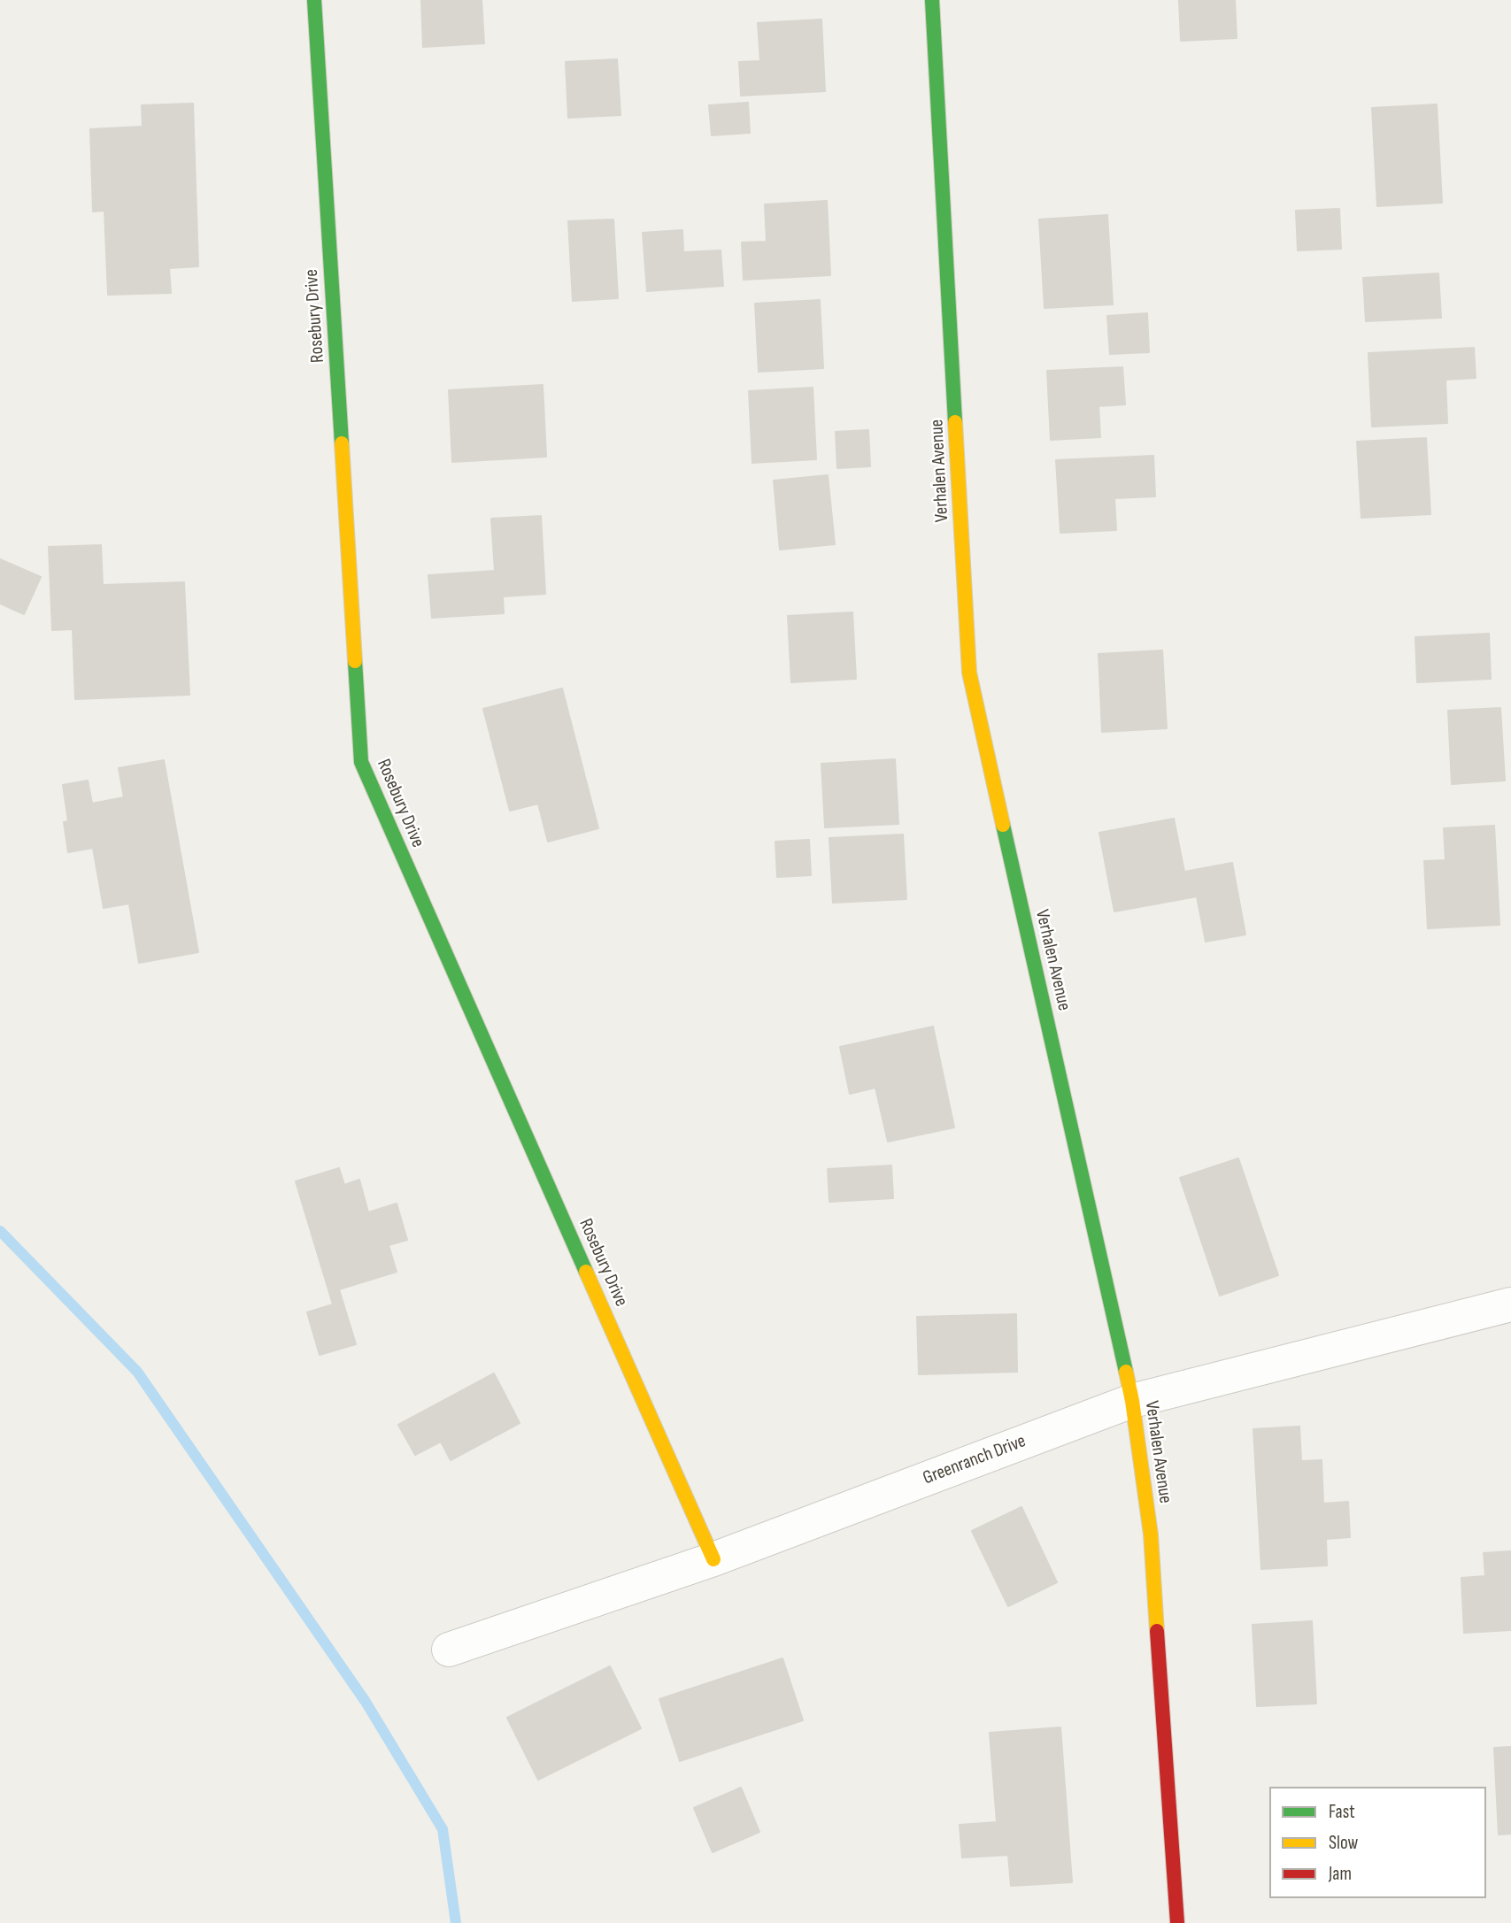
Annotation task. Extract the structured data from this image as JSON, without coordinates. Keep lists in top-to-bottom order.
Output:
{
  "streets": {
    "street": ["Rosebury Drive", "Verhalen Avenue", "Greenranch Drive"]
  },
  "crossings": [
    ["Rosebury Drive", "Greenranch Drive"],
    ["Verhalen Avenue", "Greenranch Drive"]
  ],
  "legend": ["Fast", "Slow", "Jam"]
}
